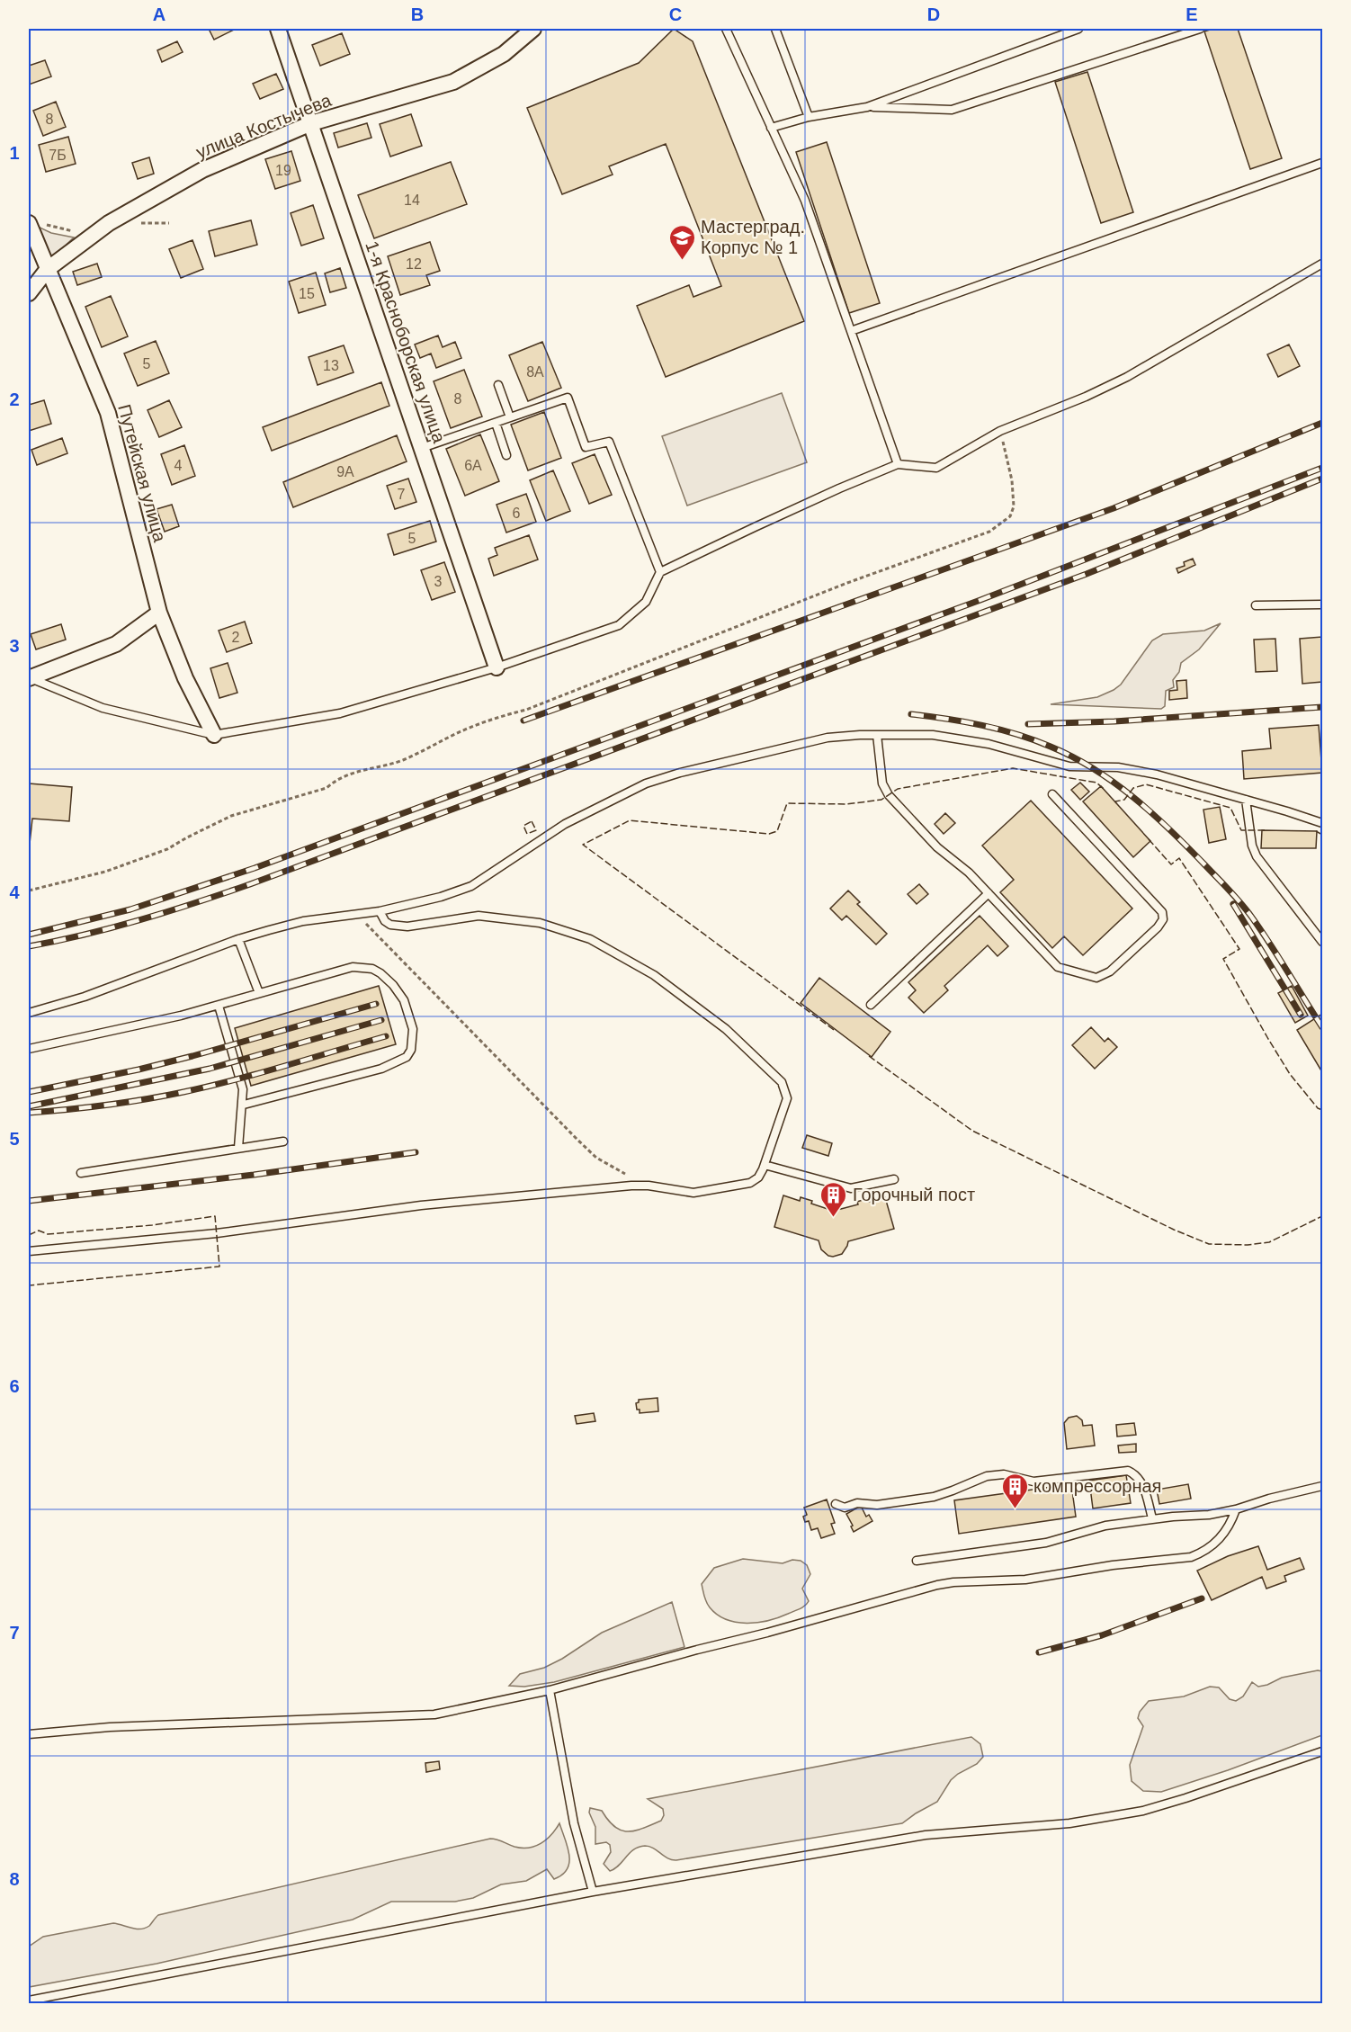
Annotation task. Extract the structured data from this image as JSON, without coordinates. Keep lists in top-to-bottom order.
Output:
{
  "streets": {
    "street": ["улица Костычева", "1-я Красноборская улица", "Путейская улица"]
  },
  "crossings": [
    ["улица Костычева", "1-я Красноборская улица"],
    ["улица Костычева", "Путейская улица"]
  ],
  "places": {
    "school or university": ["Мастерград. Корпус № 1"],
    "building": ["Горочный пост", "компрессорная"]
  },
  "house_numbers": [
    "8",
    "7Б",
    "19",
    "14",
    "12",
    "15",
    "5",
    "13",
    "8А",
    "8",
    "4",
    "6А",
    "9А",
    "7",
    "6",
    "5",
    "3",
    "2"
  ],
  "grid": {
    "columns": [
      "A",
      "B",
      "C",
      "D",
      "E"
    ],
    "rows": [
      "1",
      "2",
      "3",
      "4",
      "5",
      "6",
      "7",
      "8"
    ]
  }
}
